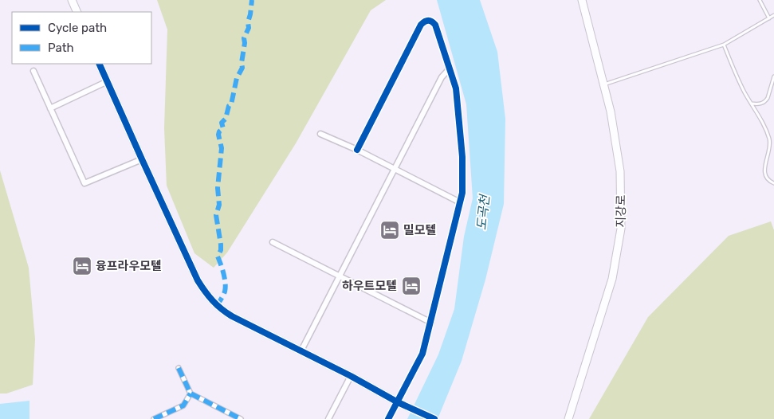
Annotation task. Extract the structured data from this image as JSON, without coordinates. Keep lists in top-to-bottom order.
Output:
{
  "streets": {
    "street": ["지강로"]
  },
  "water": ["도곡천"],
  "places": {
    "hotel": ["밀모텔", "융프라우모텔", "하우트모텔"]
  },
  "legend": ["Cycle path", "Path"]
}
